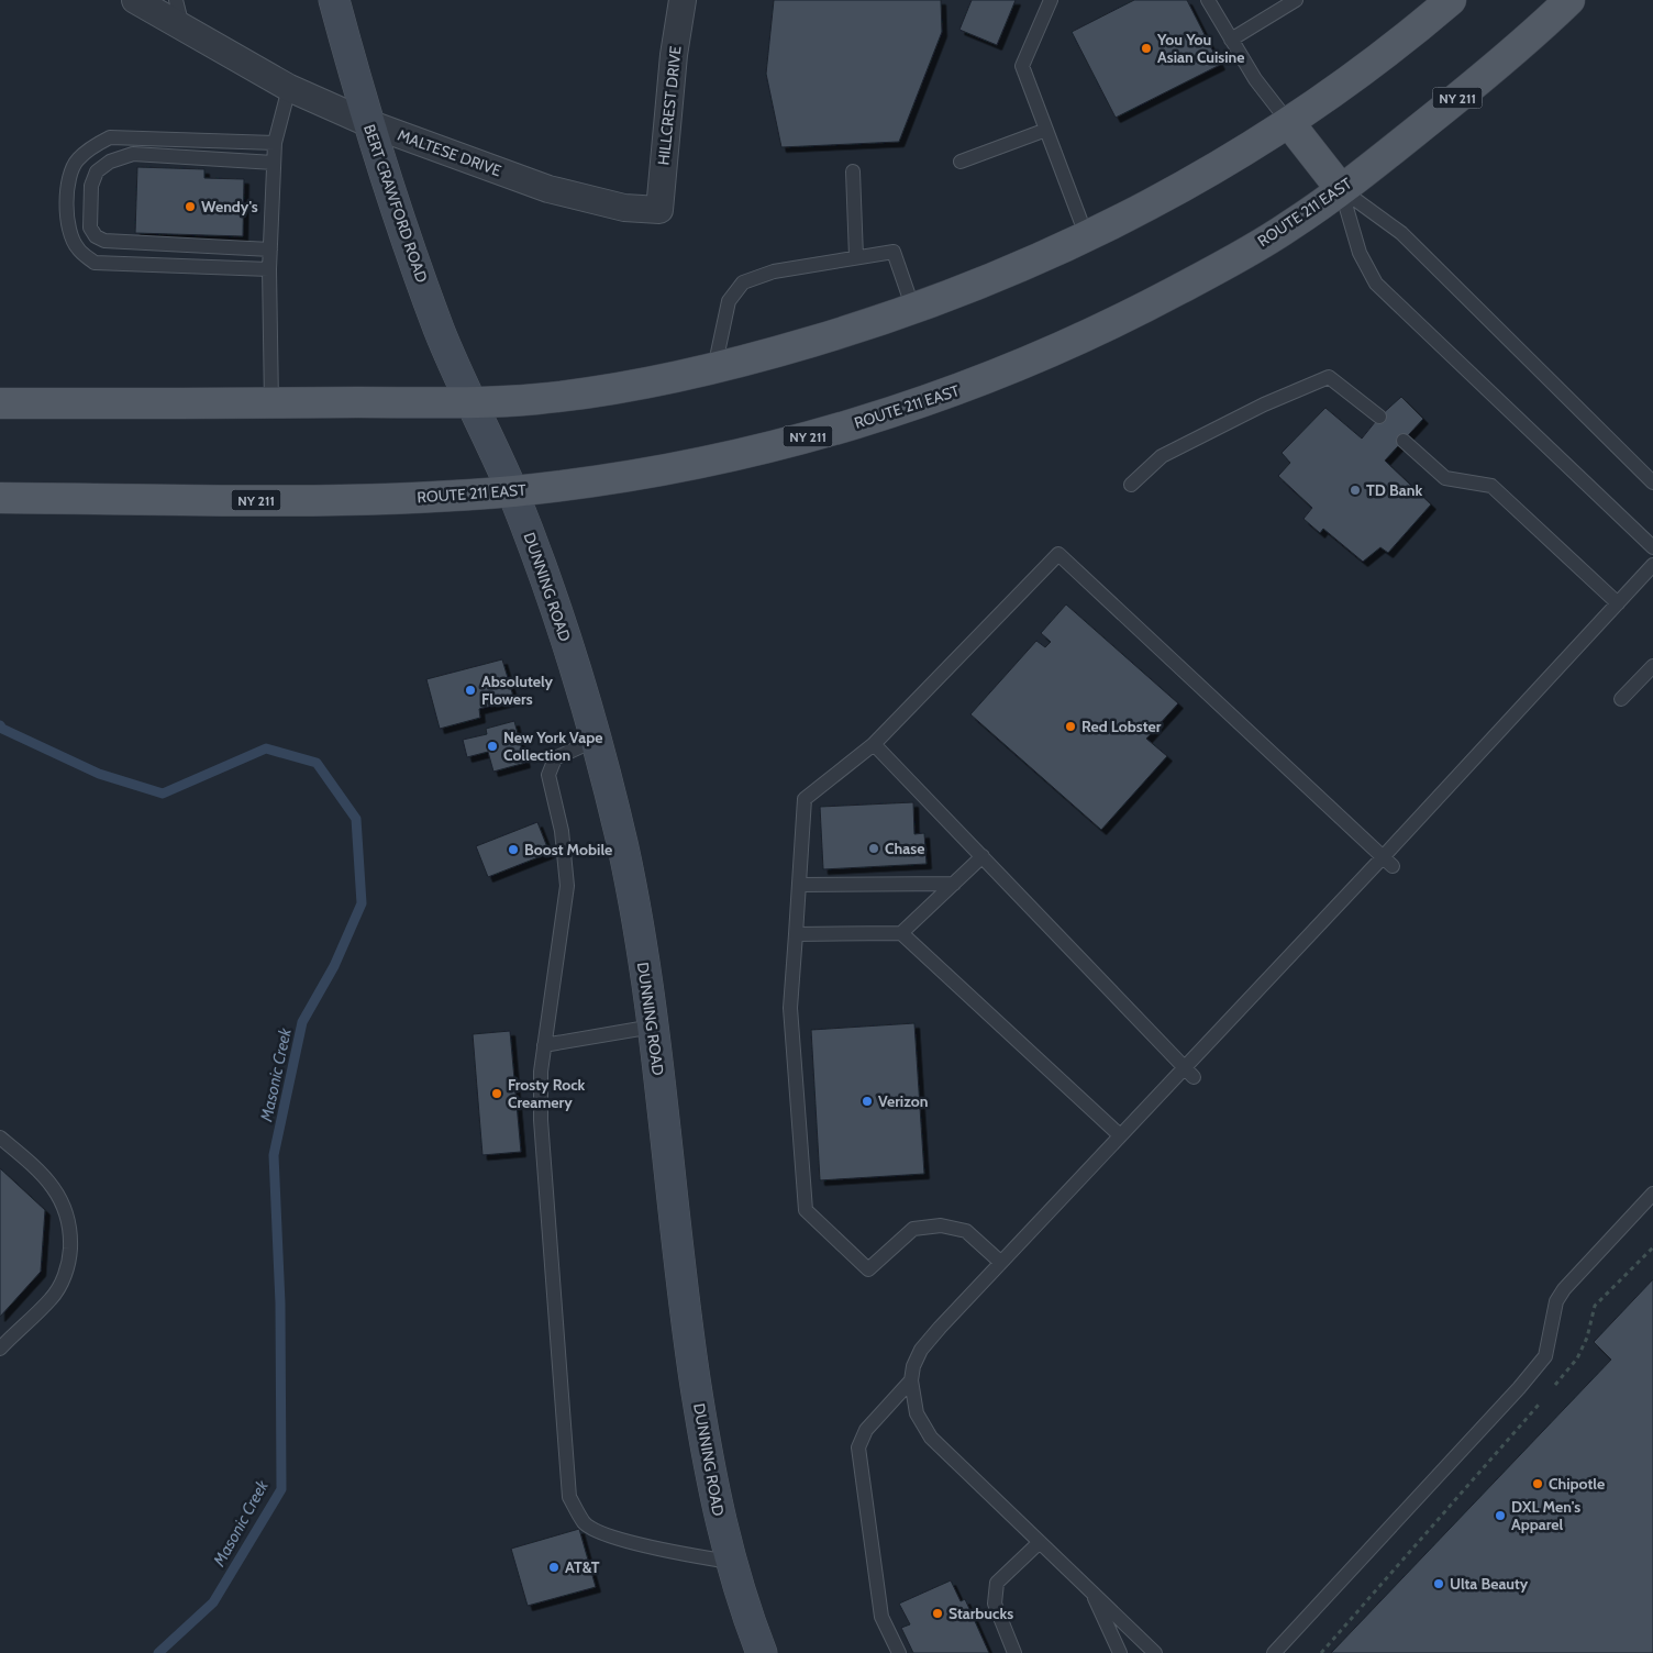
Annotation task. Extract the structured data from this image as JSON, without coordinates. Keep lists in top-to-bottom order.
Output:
{
  "streets": {
    "main road": ["NY 211", "ROUTE 211 EAST"],
    "street": [
      "HILLCREST DRIVE",
      "MALTESE DRIVE",
      "BERT CRAWFORD ROAD",
      "DUNNING ROAD"
    ]
  },
  "crossings": [
    ["HILLCREST DRIVE", "MALTESE DRIVE"],
    ["MALTESE DRIVE", "BERT CRAWFORD ROAD"],
    ["BERT CRAWFORD ROAD", "DUNNING ROAD"],
    ["ROUTE 211 EAST", "DUNNING ROAD"]
  ],
  "water": ["Masonic Creek"],
  "places": [
    "You You Asian Cuisine",
    "Wendy's",
    "TD Bank",
    "Absolutely Flowers",
    "Red Lobster",
    "New York Vape Collection",
    "Chase",
    "Boost Mobile",
    "Frosty Rock Creamery",
    "Verizon",
    "Chipotle",
    "DXL Men's Apparel",
    "AT&T",
    "Ulta Beauty",
    "Starbucks"
  ]
}
